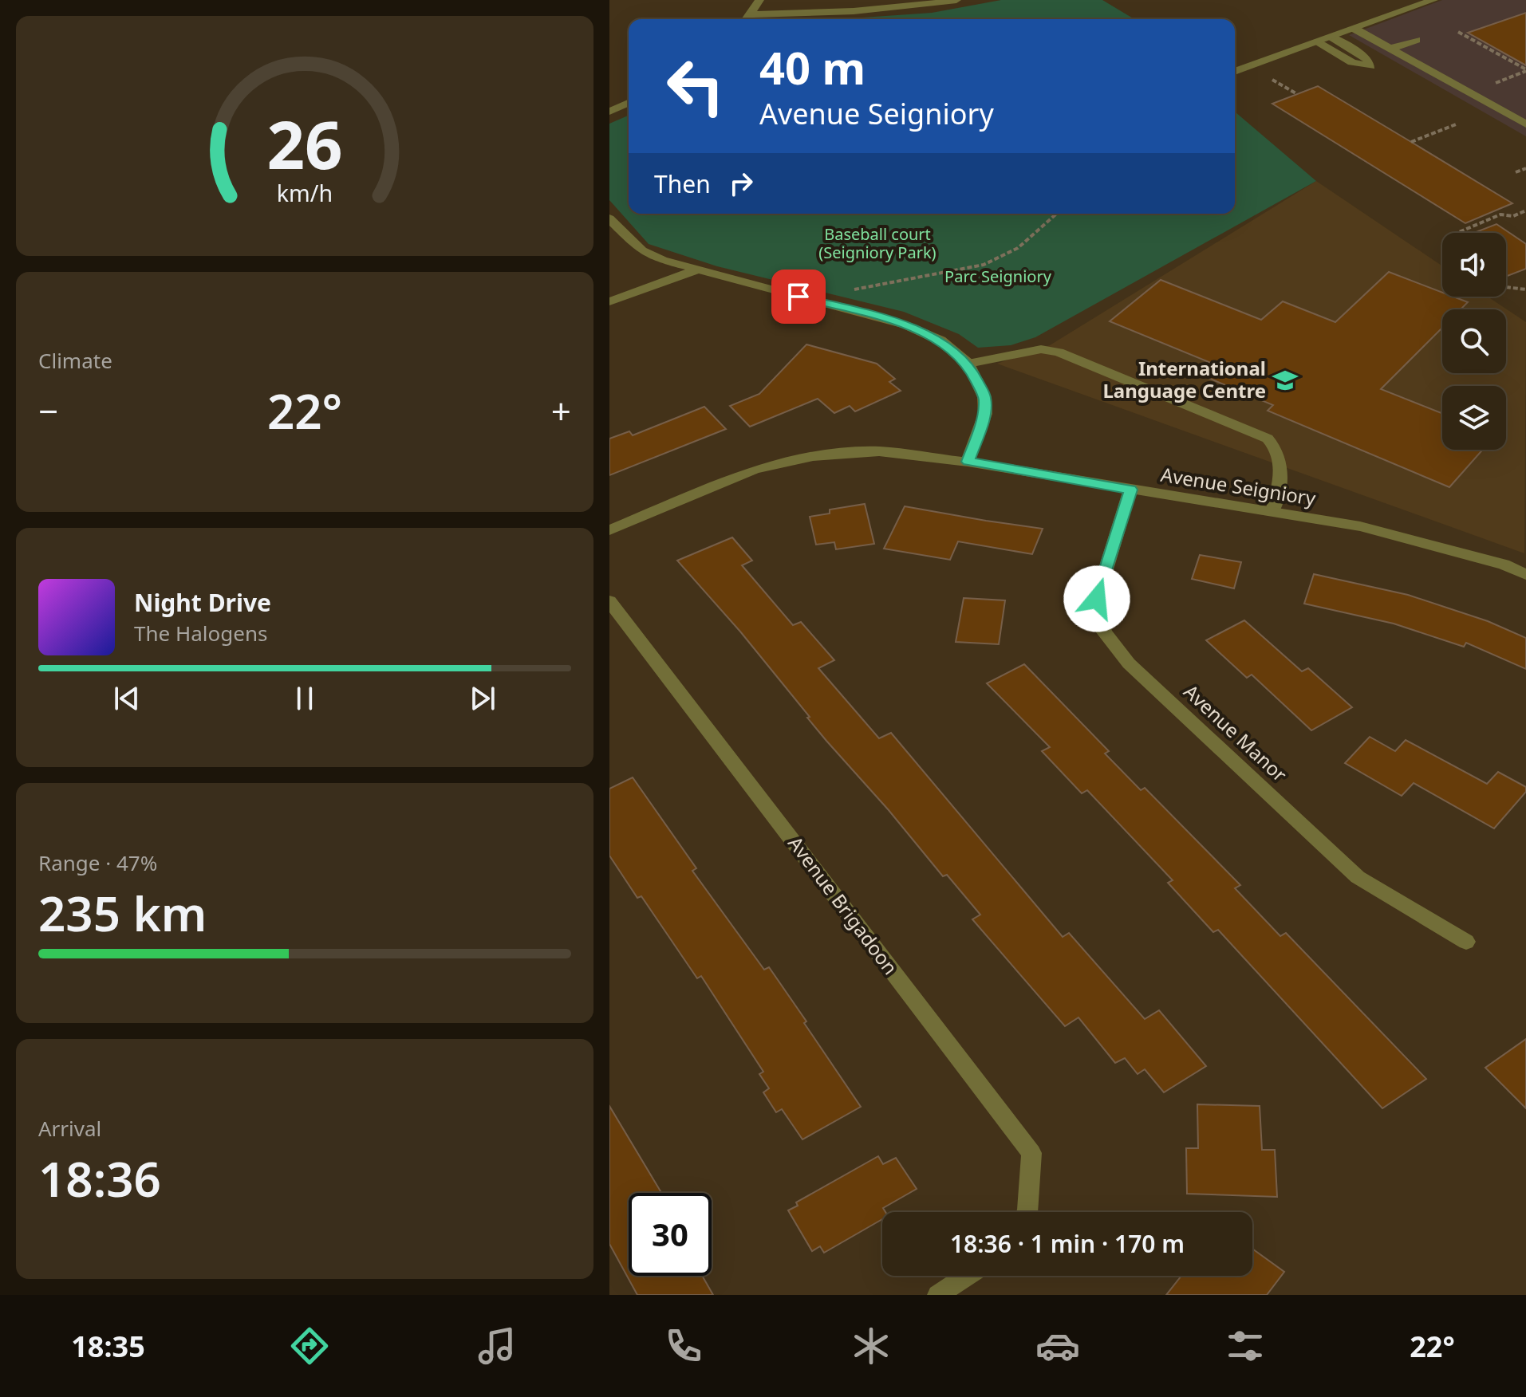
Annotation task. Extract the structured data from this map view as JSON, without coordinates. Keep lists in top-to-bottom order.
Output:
{
  "streets": {
    "street": ["Avenue Seigniory", "Avenue Manor", "Avenue Brigadoon"]
  },
  "crossings": [
    ["Avenue Seigniory", "Avenue Manor"]
  ],
  "parks": ["Baseball court (Seigniory Park)", "Parc Seigniory"],
  "places": {
    "school or university": ["International Language Centre"]
  },
  "page": {
    "turn": ["40 m", "Avenue Seigniory"],
    "then": "Then",
    "tile": [
      "Climate",
      ["Range · 47%", "235 km"],
      ["Arrival", "18:36"]
    ],
    "heat": ["−", "22°", "+"],
    "song": ["Night Drive", "The Halogens"],
    "limit": "30",
    "trip": "18:36 · 1 min · 170 m",
    "tabs": ["18:35", "22°"],
    "gauge": ["26", "km/h"]
  }
}
